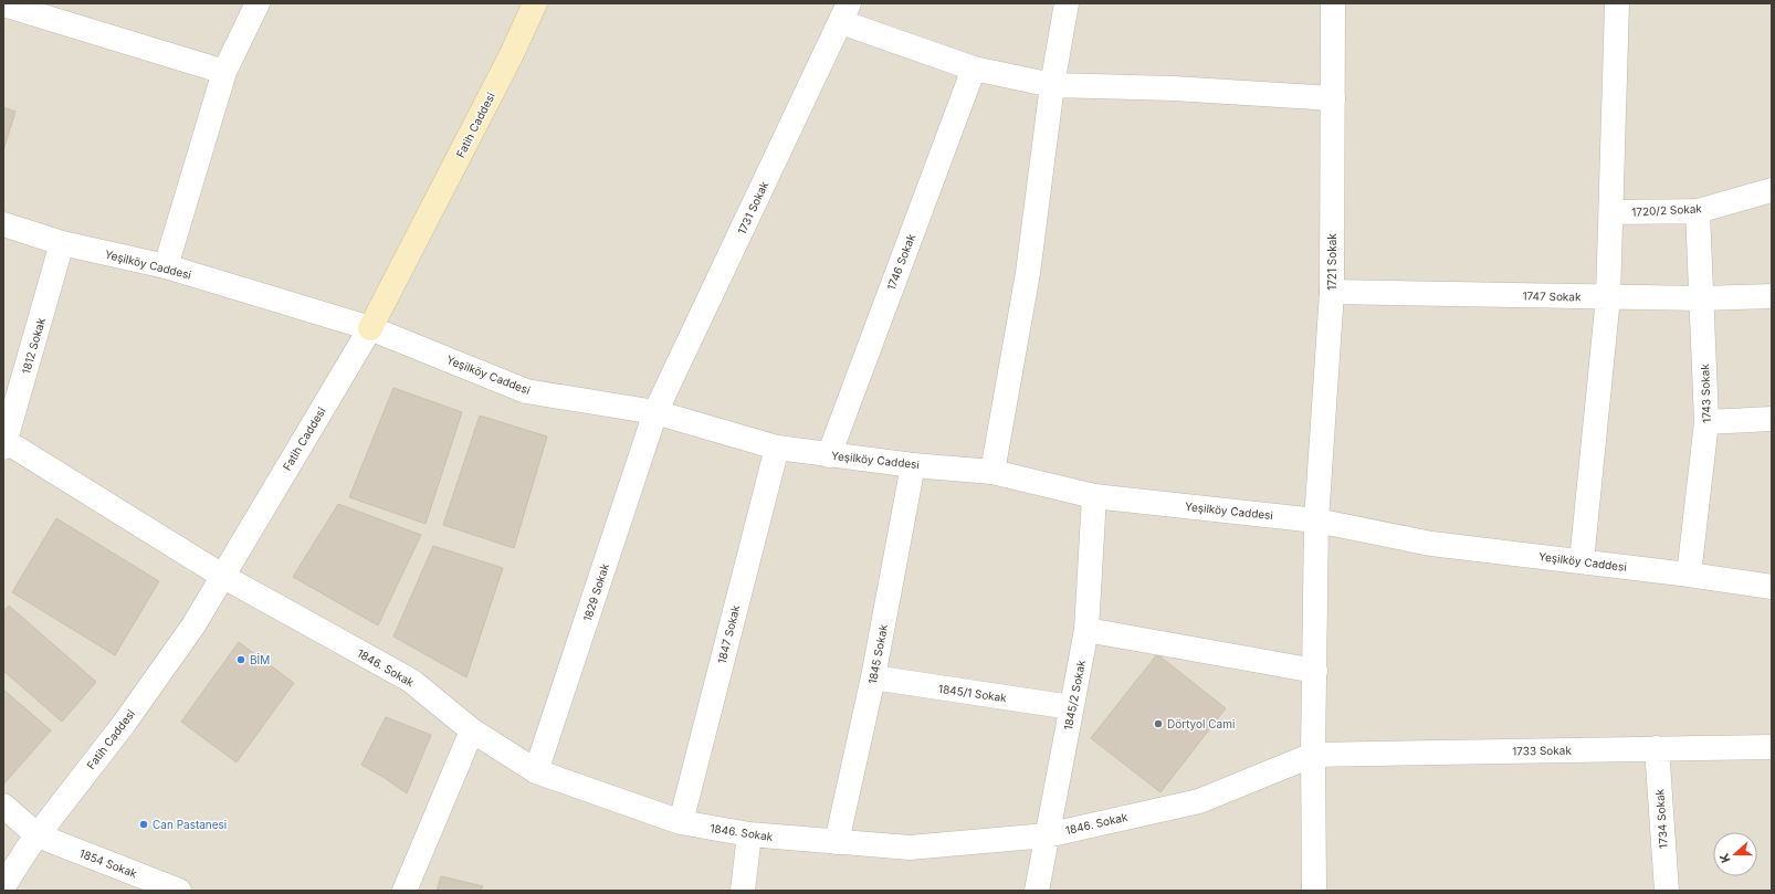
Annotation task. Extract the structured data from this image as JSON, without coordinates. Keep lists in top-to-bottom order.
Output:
{
  "streets": {
    "main road": ["Fatih Caddesi"],
    "street": [
      "1731 Sokak",
      "1720/2 Sokak",
      "1746 Sokak",
      "1721 Sokak",
      "Yeşilköy Caddesi",
      "1747 Sokak",
      "1812 Sokak",
      "1743 Sokak",
      "1829 Sokak",
      "1847 Sokak",
      "1845 Sokak",
      "1846. Sokak",
      "1845/1 Sokak",
      "1845/2 Sokak",
      "1733 Sokak",
      "1734 Sokak",
      "1854 Sokak"
    ]
  },
  "crossings": [
    ["Fatih Caddesi", "Yeşilköy Caddesi"],
    ["Fatih Caddesi", "1846. Sokak"],
    ["Fatih Caddesi", "1854 Sokak"],
    ["1731 Sokak", "Yeşilköy Caddesi"],
    ["1731 Sokak", "1829 Sokak"],
    ["1720/2 Sokak", "1743 Sokak"],
    ["1746 Sokak", "Yeşilköy Caddesi"],
    ["1721 Sokak", "Yeşilköy Caddesi"],
    ["1721 Sokak", "1747 Sokak"],
    ["1721 Sokak", "1846. Sokak"],
    ["1721 Sokak", "1733 Sokak"],
    ["Yeşilköy Caddesi", "1812 Sokak"],
    ["Yeşilköy Caddesi", "1743 Sokak"],
    ["Yeşilköy Caddesi", "1829 Sokak"],
    ["Yeşilköy Caddesi", "1847 Sokak"],
    ["Yeşilköy Caddesi", "1845 Sokak"],
    ["Yeşilköy Caddesi", "1845/2 Sokak"],
    ["1747 Sokak", "1743 Sokak"],
    ["1812 Sokak", "1846. Sokak"],
    ["1829 Sokak", "1846. Sokak"],
    ["1847 Sokak", "1846. Sokak"],
    ["1845 Sokak", "1846. Sokak"],
    ["1845 Sokak", "1845/1 Sokak"],
    ["1846. Sokak", "1845/2 Sokak"],
    ["1846. Sokak", "1733 Sokak"],
    ["1845/1 Sokak", "1845/2 Sokak"],
    ["1733 Sokak", "1734 Sokak"]
  ],
  "places": ["BİM", "Dörtyol Cami", "Can Pastanesi"],
  "north": "left"
}
